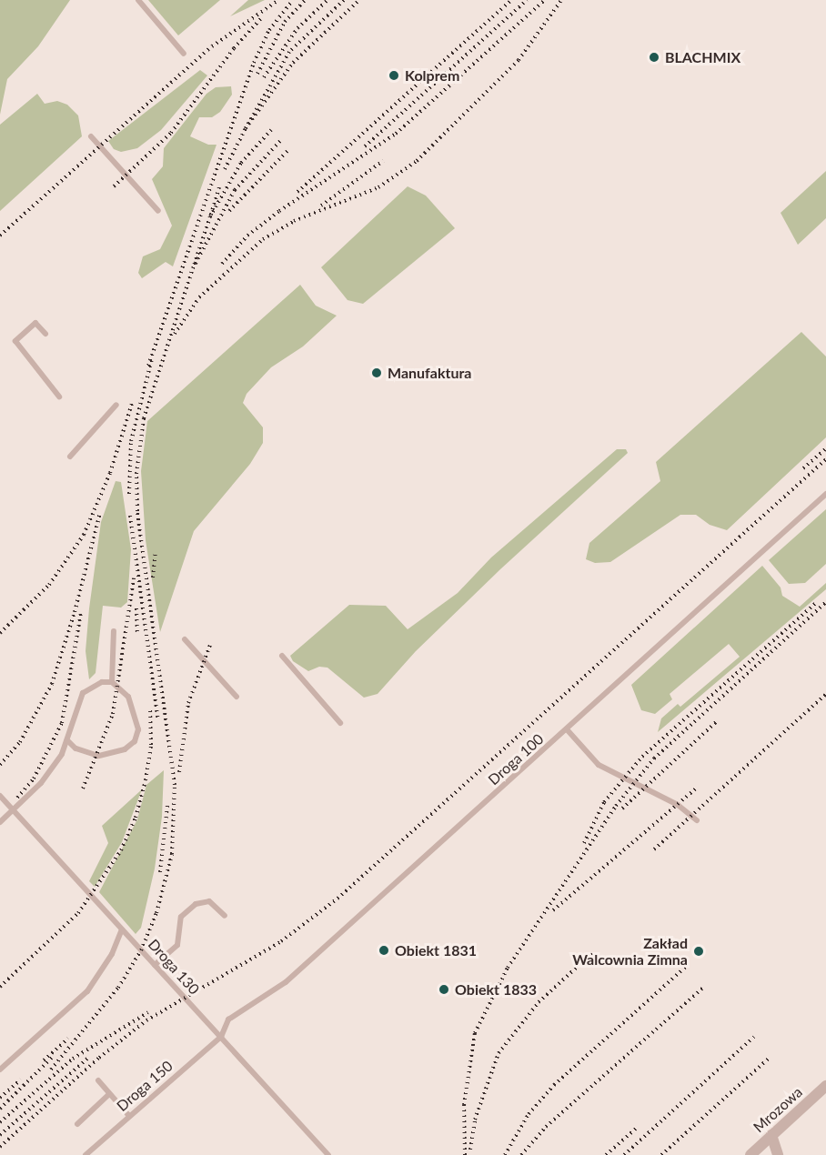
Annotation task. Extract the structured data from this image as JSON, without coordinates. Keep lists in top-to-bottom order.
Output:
{
  "streets": {
    "street": ["Mrozowa"],
    "lane": ["Droga 100", "Droga 130", "Droga 150"]
  },
  "crossings": [
    ["Droga 100", "Droga 130"],
    ["Droga 100", "Droga 150"],
    ["Droga 130", "Droga 150"]
  ],
  "places": [
    "BLACHMIX",
    "Kolprem",
    "Manufaktura",
    "Obiekt 1831",
    "Zakład Walcownia Zimna",
    "Obiekt 1833"
  ]
}
